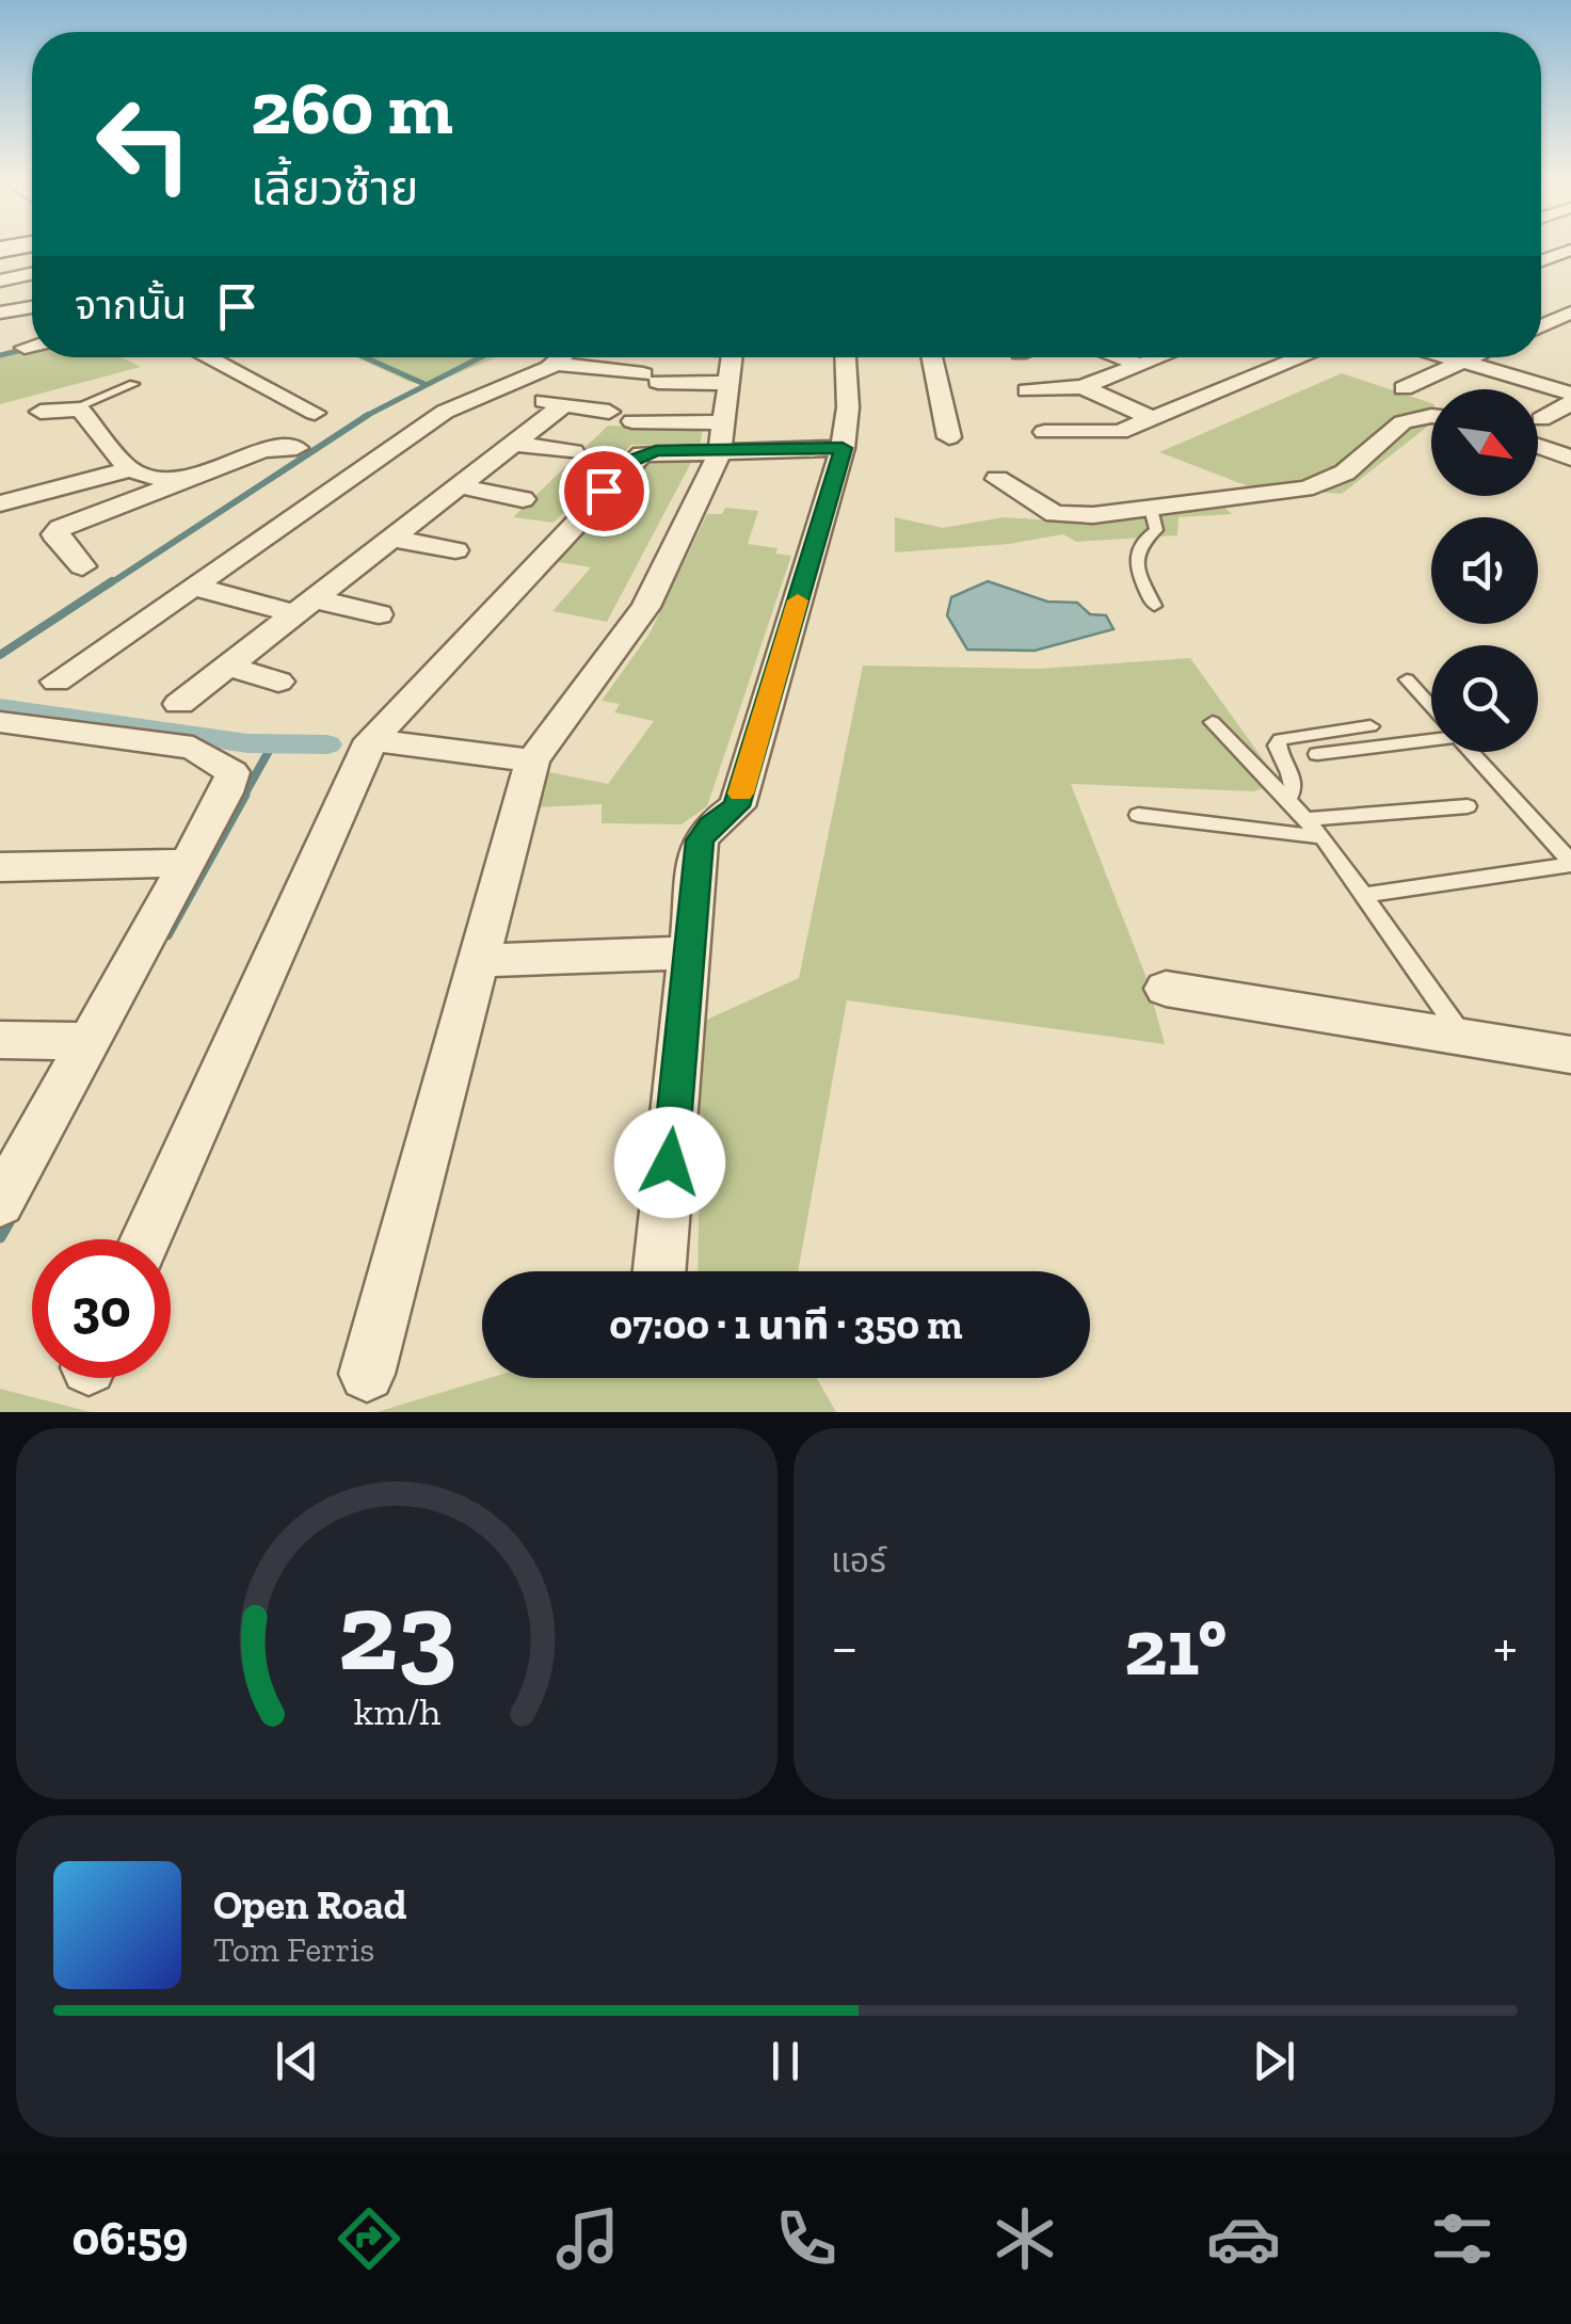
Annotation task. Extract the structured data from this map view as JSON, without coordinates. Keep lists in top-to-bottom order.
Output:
{
  "north": "bottom right",
  "page": {
    "turn": ["260 m", "เลี้ยวซ้าย"],
    "then": "จากนั้น",
    "limit": "30",
    "trip": "07:00 · 1 นาที · 350 m",
    "tile": "แอร์",
    "heat": ["−", "21°", "+"],
    "song": ["Open Road", "Tom Ferris"],
    "tabs": "06:59",
    "gauge": ["23", "km/h"]
  }
}
